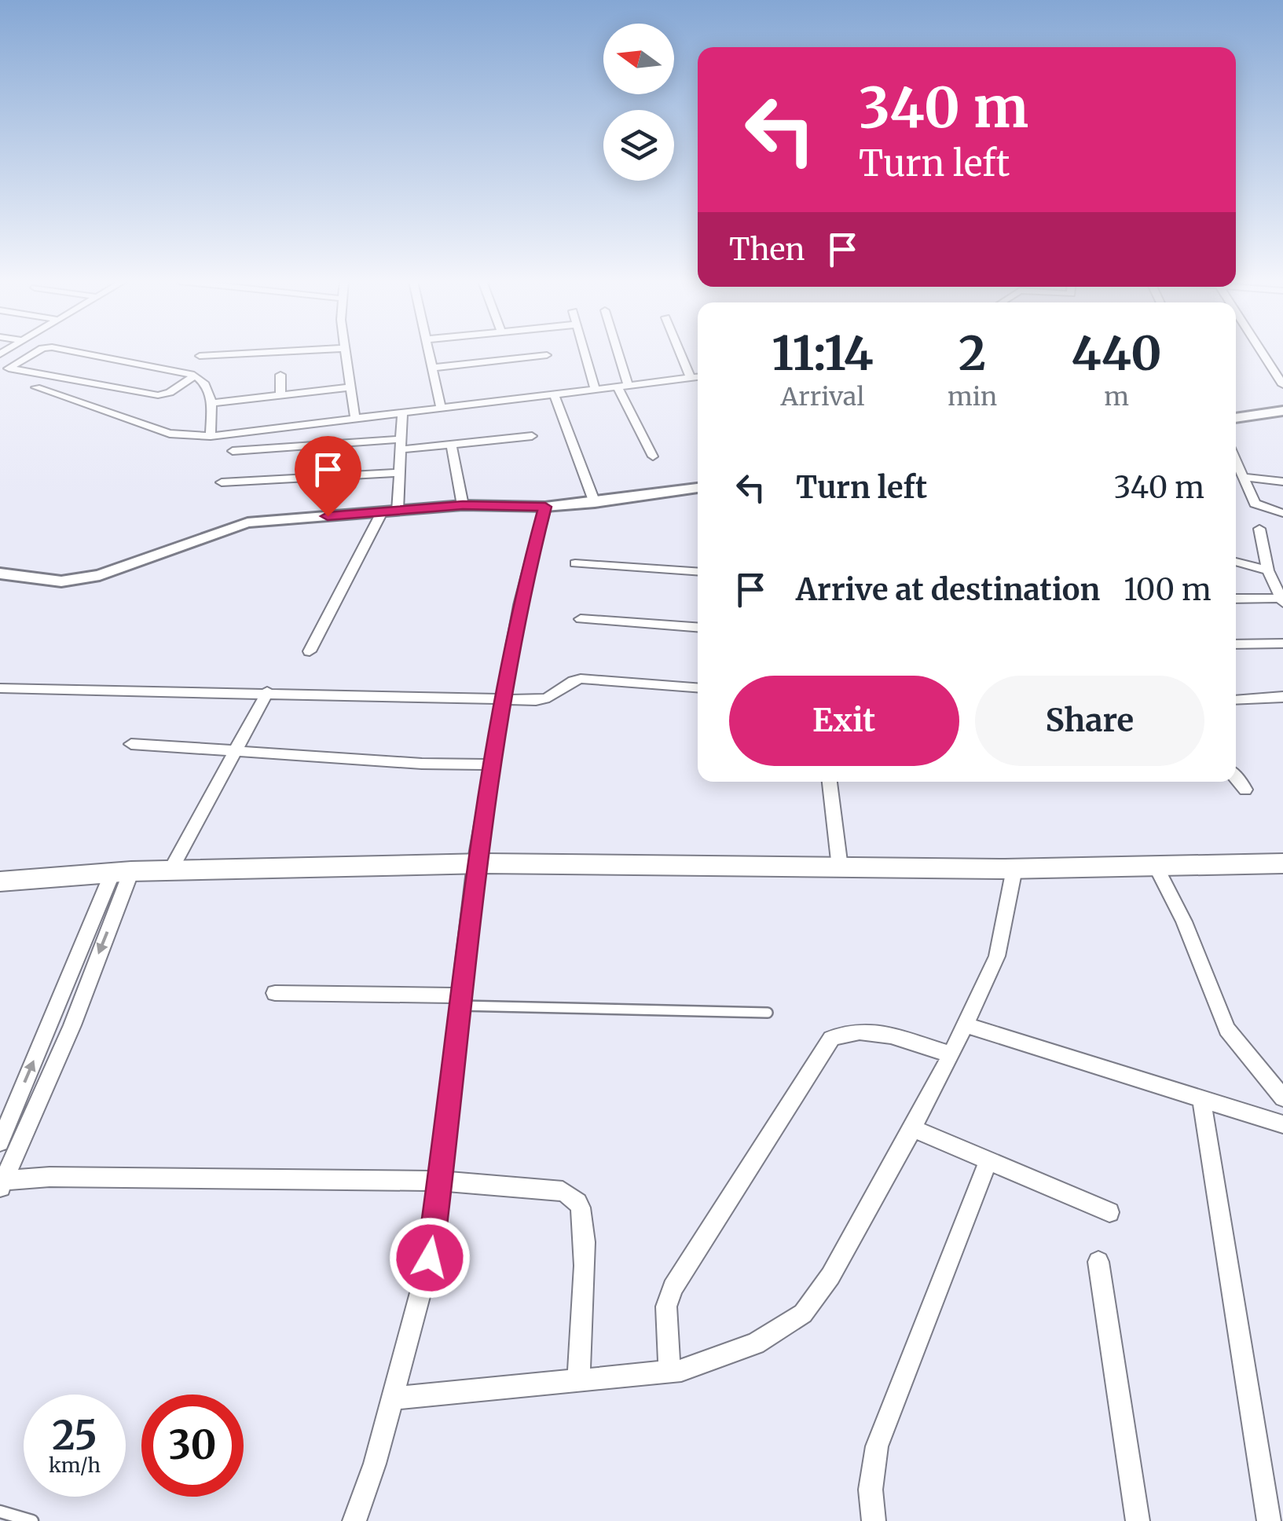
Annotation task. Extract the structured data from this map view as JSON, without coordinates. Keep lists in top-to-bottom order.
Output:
{
  "north": "left",
  "page": {
    "turn": ["340 m", "Turn left"],
    "then": "Then",
    "eta": [
      "11:14",
      "Arrival",
      "2",
      "min",
      "440",
      "m"
    ],
    "list": [
      {
        "name": "Turn left",
        "value": "340 m"
      },
      {
        "name": "Arrive at destination",
        "value": "100 m"
      }
    ],
    "buttons": ["Exit", "Share"],
    "speed": "25 km/h",
    "limit": "30"
  }
}
